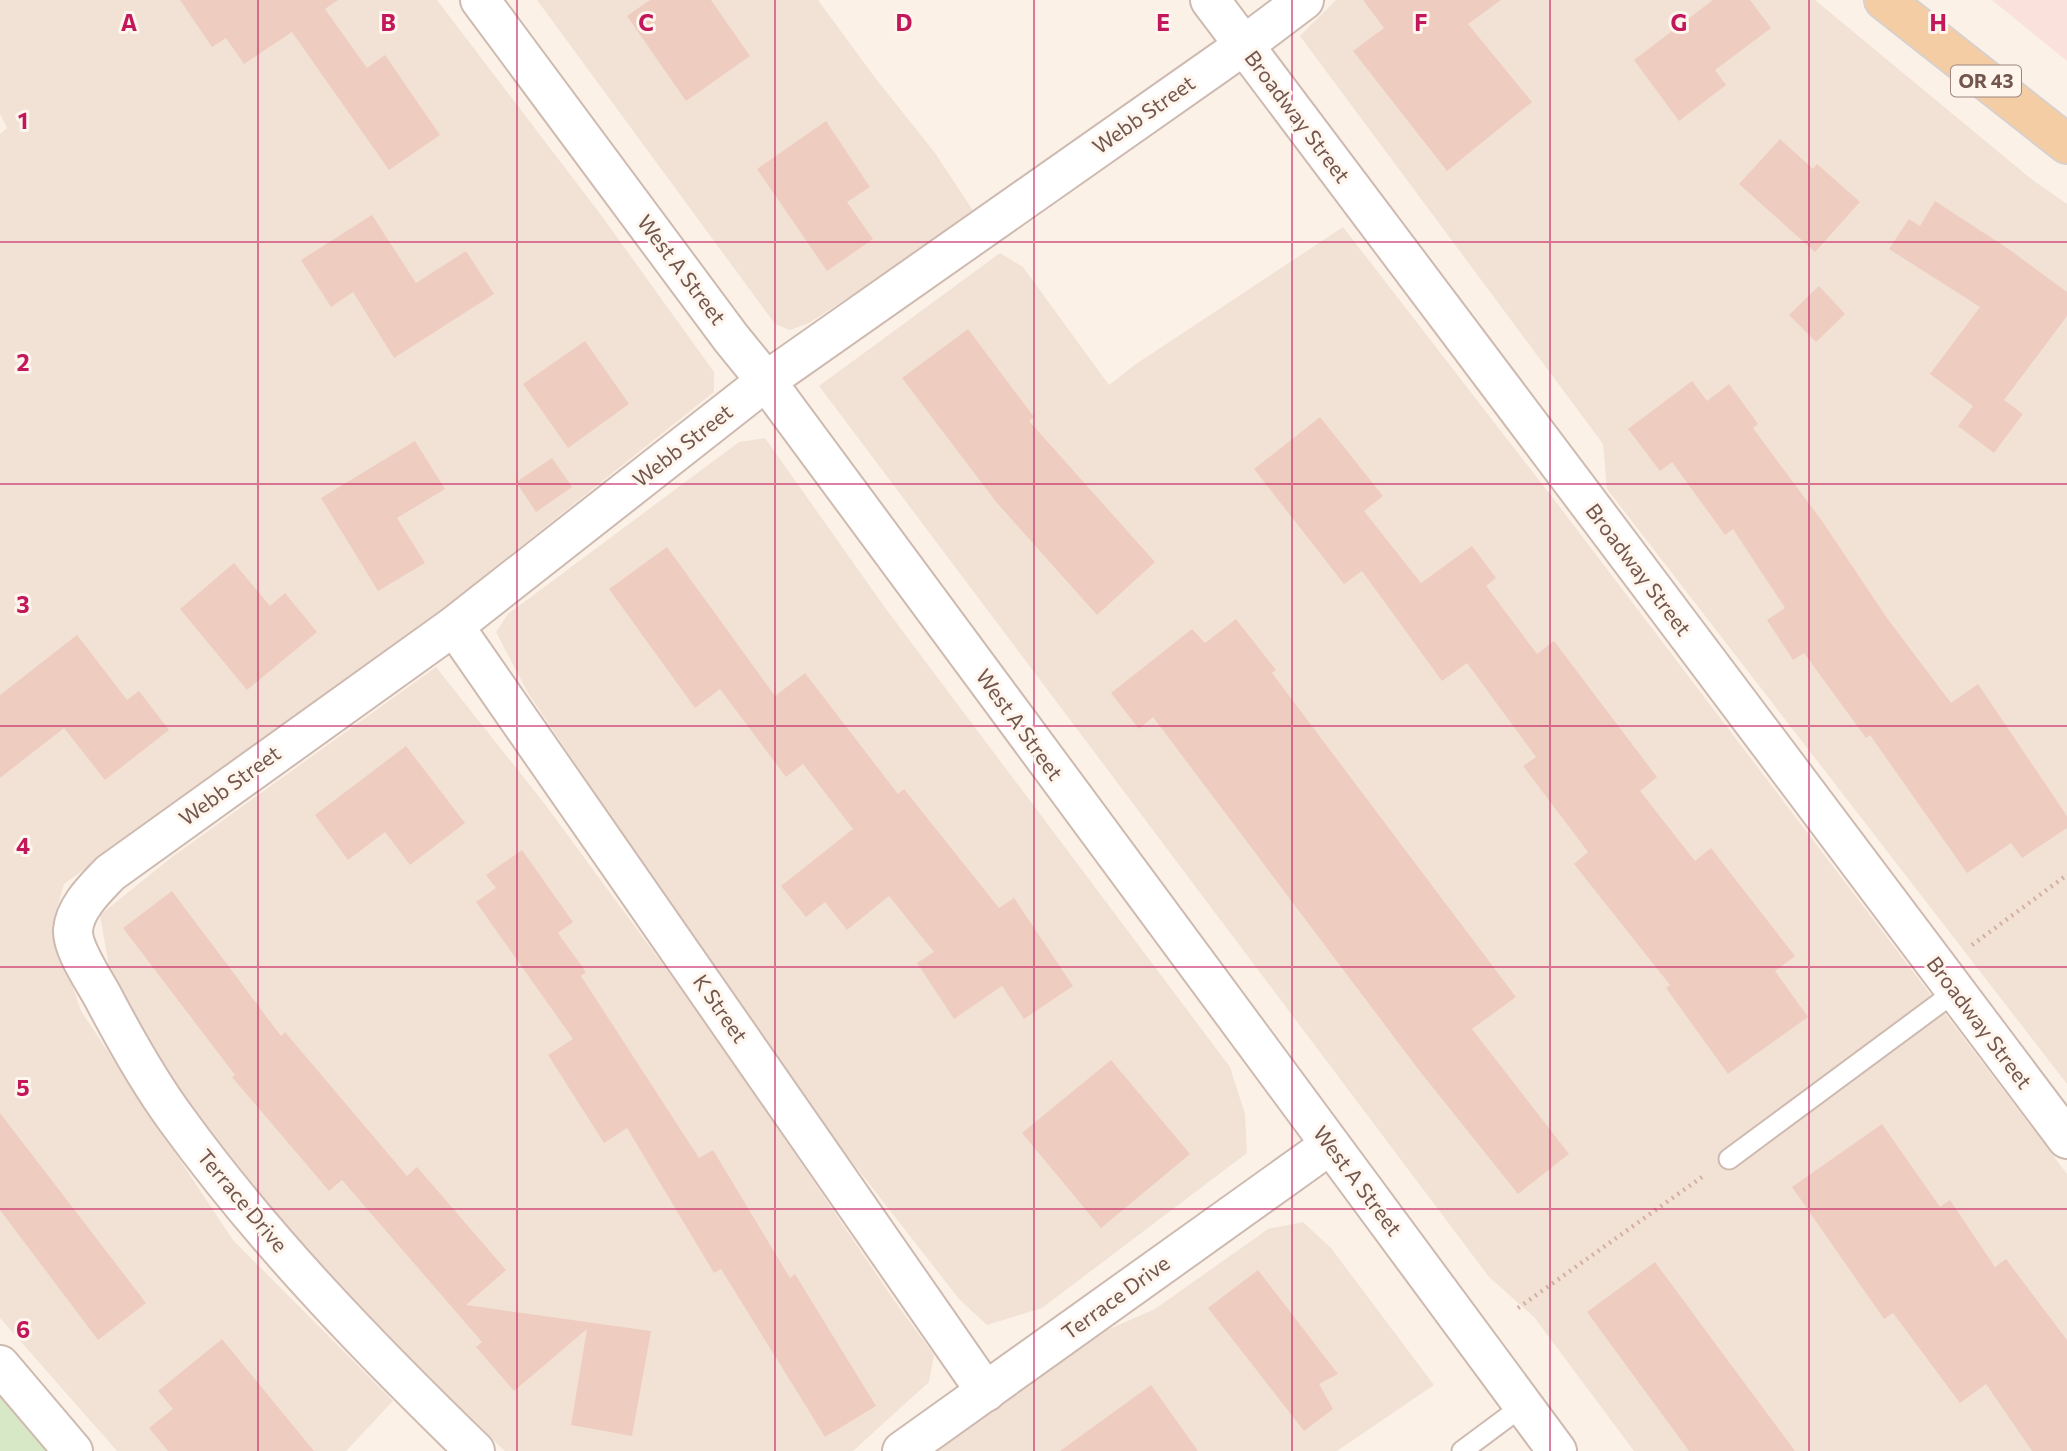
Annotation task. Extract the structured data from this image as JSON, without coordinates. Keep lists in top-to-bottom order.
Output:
{
  "streets": {
    "main road": ["OR 43"],
    "street": [
      "Webb Street",
      "Broadway Street",
      "West A Street",
      "K Street",
      "Terrace Drive"
    ]
  },
  "crossings": [
    ["Webb Street", "Broadway Street"],
    ["Webb Street", "West A Street"],
    ["Webb Street", "K Street"],
    ["Webb Street", "Terrace Drive"],
    ["West A Street", "Terrace Drive"],
    ["K Street", "Terrace Drive"]
  ],
  "grid": {
    "columns": [
      "A",
      "B",
      "C",
      "D",
      "E",
      "F",
      "G",
      "H"
    ],
    "rows": [
      "1",
      "2",
      "3",
      "4",
      "5",
      "6"
    ]
  }
}
